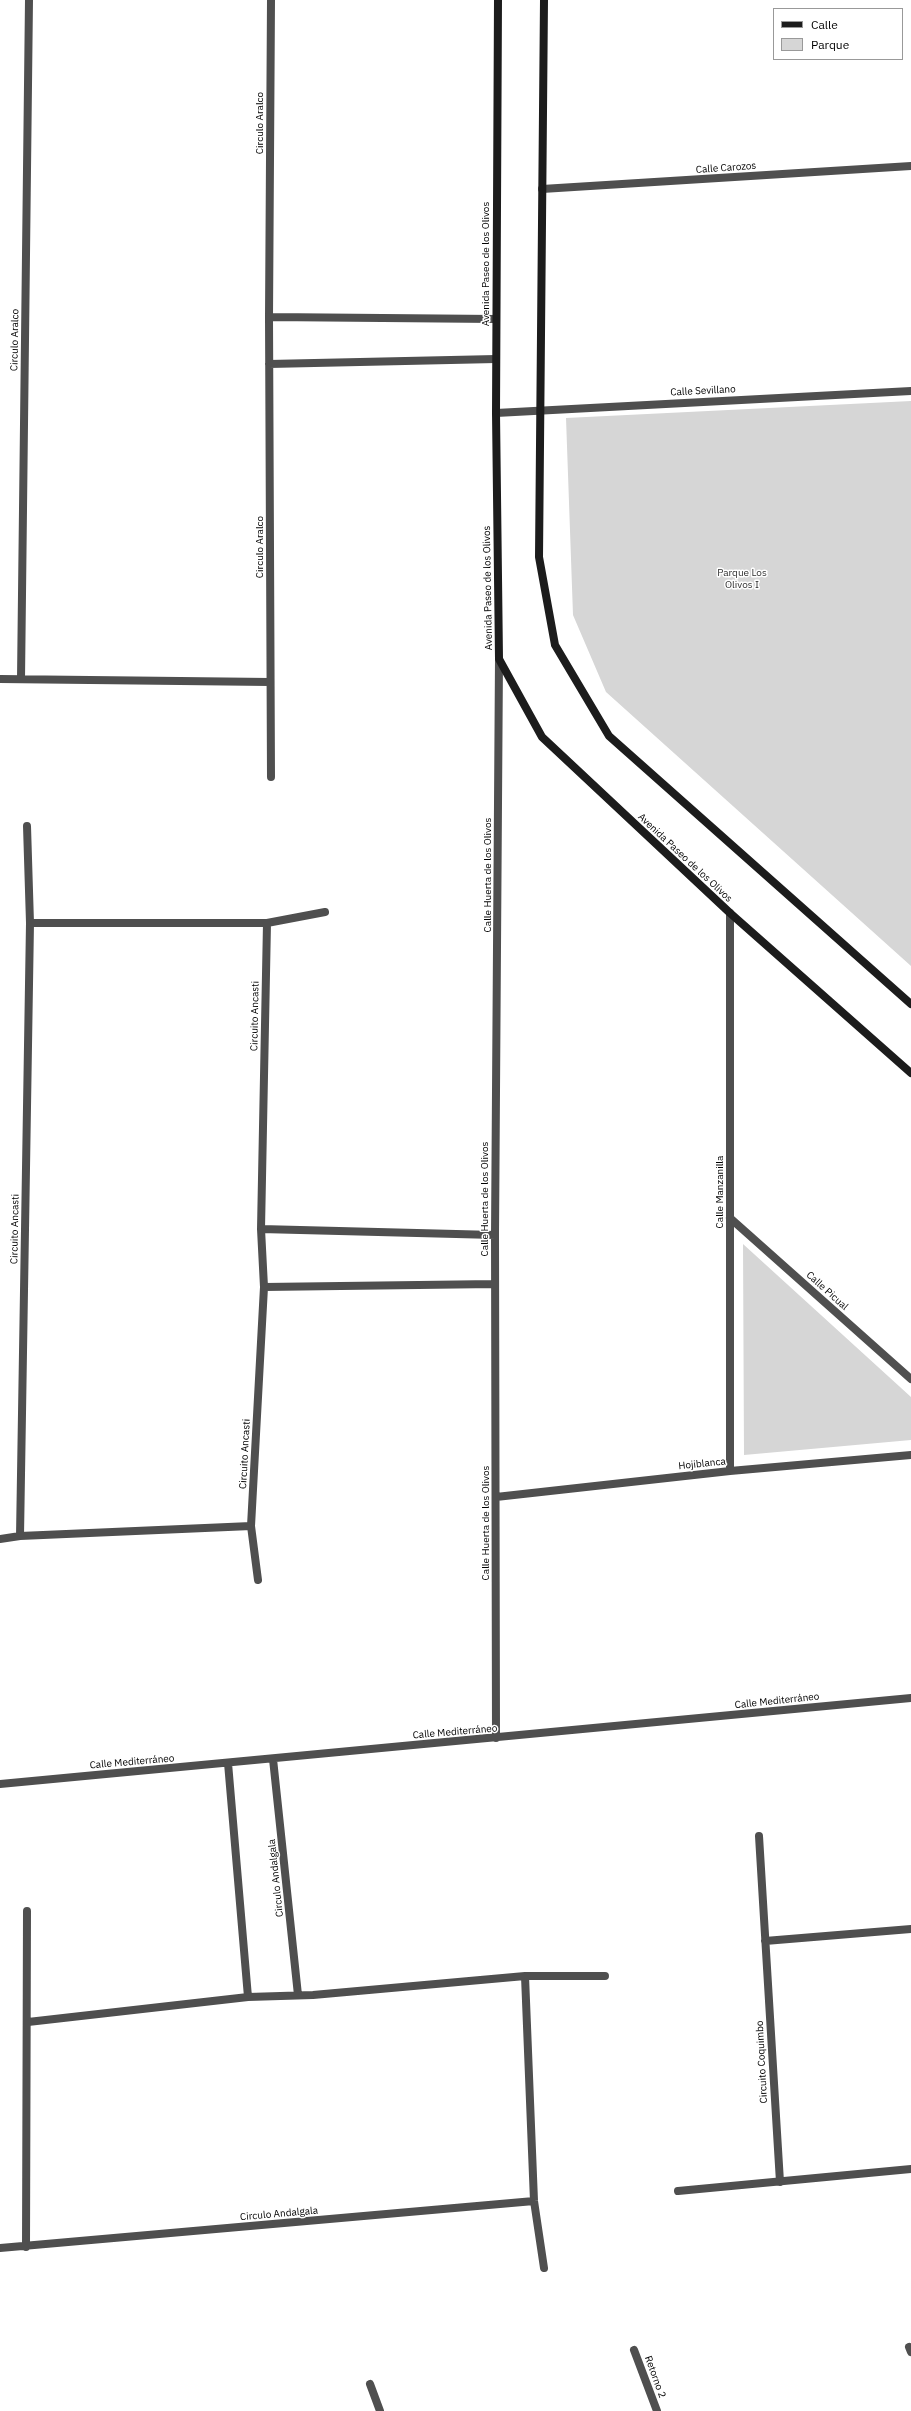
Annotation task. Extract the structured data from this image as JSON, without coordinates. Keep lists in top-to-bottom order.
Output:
{
  "streets": {
    "street": [
      "Circulo Aralco",
      "Calle Carozos",
      "Avenida Paseo de los Olivos",
      "Calle Sevillano",
      "Calle Huerta de los Olivos",
      "Circuito Ancasti",
      "Calle Manzanilla",
      "Calle Picual",
      "Hojiblanca",
      "Calle Mediterráneo",
      "Circulo Andalgala",
      "Circuito Coquimbo",
      "Retorno 2"
    ]
  },
  "crossings": [
    ["Avenida Paseo de los Olivos", "Calle Sevillano"],
    ["Avenida Paseo de los Olivos", "Calle Huerta de los Olivos"],
    ["Avenida Paseo de los Olivos", "Calle Manzanilla"],
    ["Calle Huerta de los Olivos", "Hojiblanca"],
    ["Calle Huerta de los Olivos", "Calle Mediterráneo"],
    ["Calle Manzanilla", "Calle Picual"],
    ["Calle Manzanilla", "Hojiblanca"],
    ["Calle Mediterráneo", "Circulo Andalgala"]
  ],
  "parks": ["Parque Los Olivos I"],
  "legend": ["Calle", "Parque"]
}
